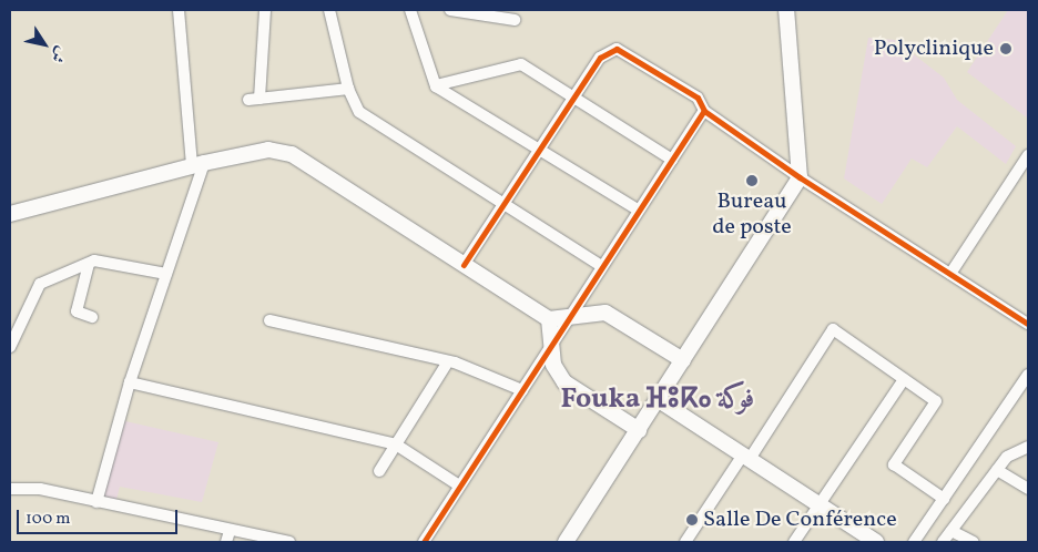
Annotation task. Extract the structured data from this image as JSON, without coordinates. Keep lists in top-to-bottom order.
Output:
{
  "districts": ["Fouka ⴼⵓⴽⴰ فوكة"],
  "places": ["Polyclinique", "Bureau de poste", "Salle De Conférence"],
  "scale_bar": "100 m",
  "north": "bottom right"
}
